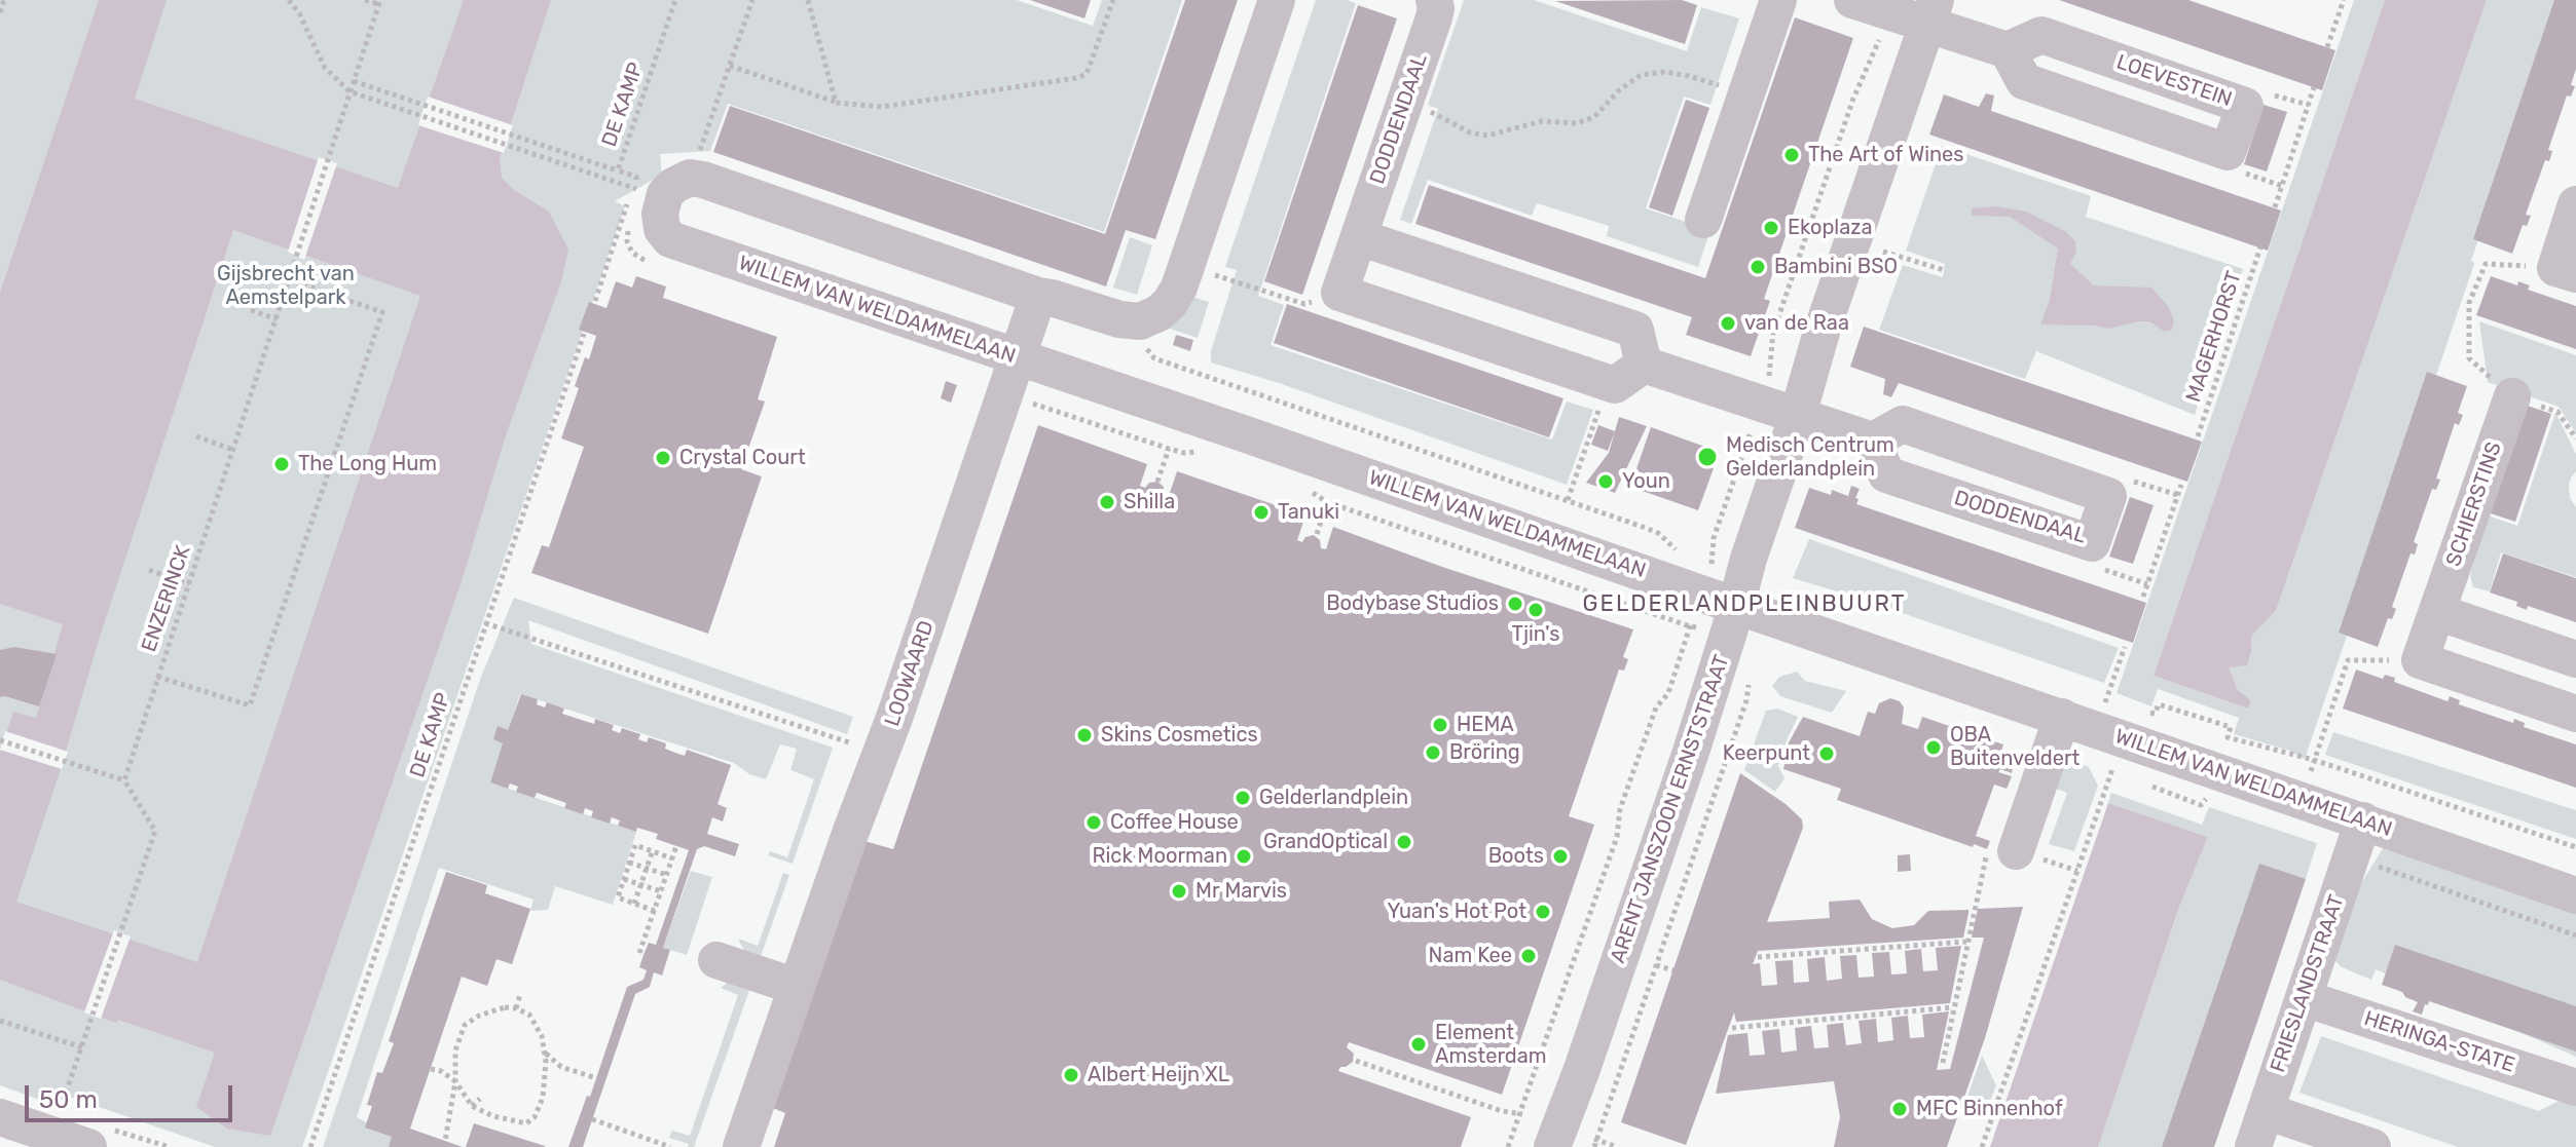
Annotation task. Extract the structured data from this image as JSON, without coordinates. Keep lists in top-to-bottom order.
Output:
{
  "streets": {
    "street": [
      "LOEVESTEIN",
      "DODDENDAAL",
      "WILLEM VAN WELDAMMELAAN",
      "SCHIERSTINS",
      "LOOWAARD",
      "ARENT JANSZOON ERNSTSTRAAT",
      "FRIESLANDSTRAAT",
      "HERINGA-STATE"
    ],
    "path": ["DE KAMP", "MAGERHORST", "ENZERINCK"]
  },
  "crossings": [
    ["DE KAMP", "WILLEM VAN WELDAMMELAAN"],
    ["WILLEM VAN WELDAMMELAAN", "LOOWAARD"],
    ["WILLEM VAN WELDAMMELAAN", "ARENT JANSZOON ERNSTSTRAAT"],
    ["WILLEM VAN WELDAMMELAAN", "FRIESLANDSTRAAT"],
    ["FRIESLANDSTRAAT", "HERINGA-STATE"]
  ],
  "districts": ["GELDERLANDPLEINBUURT"],
  "parks": ["Gijsbrecht van Aemstelpark"],
  "places": [
    "The Art of Wines",
    "Ekoplaza",
    "Bambini BSO",
    "van de Raa",
    "Medisch Centrum Gelderlandplein",
    "Crystal Court",
    "The Long Hum",
    "Youn",
    "Shilla",
    "Tanuki",
    "Bodybase Studios",
    "Tjin's",
    "HEMA",
    "Skins Cosmetics",
    "OBA Buitenveldert",
    "Bröring",
    "Keerpunt",
    "Gelderlandplein",
    "Coffee House",
    "GrandOptical",
    "Rick Moorman",
    "Boots",
    "Mr Marvis",
    "Yuan's Hot Pot",
    "Nam Kee",
    "Element Amsterdam",
    "Albert Heijn XL",
    "MFC Binnenhof"
  ],
  "scale_bar": "50 m"
}
